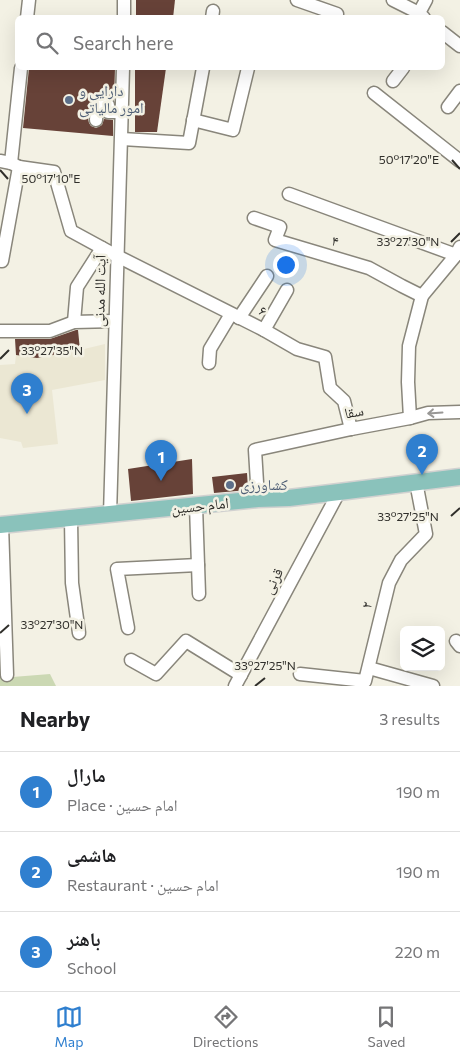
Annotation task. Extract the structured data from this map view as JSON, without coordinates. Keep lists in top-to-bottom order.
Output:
{
  "streets": {
    "main road": ["امام حسین"],
    "street": [
      "۴",
      "آیت الله مدنی",
      "۶",
      "سقا",
      "قرنی",
      "۲"
    ]
  },
  "crossings": [
    ["آیت الله مدنی", "۶"],
    ["آیت الله مدنی", "امام حسین"],
    ["۶", "سقا"],
    ["سقا", "امام حسین"],
    ["امام حسین", "قرنی"],
    ["امام حسین", "۲"]
  ],
  "places": ["دارایی و امور مالیاتی", "کشاورزی"],
  "page": {
    "search": "Search here",
    "pins": ["3", "2", "1"],
    "heading": ["Nearby", "3 results"],
    "list": [
      {
        "mark": "1",
        "name": "مارال",
        "note": "Place · امام حسین",
        "value": "190 m"
      },
      {
        "mark": "2",
        "name": "هاشمی",
        "note": "Restaurant · امام حسین",
        "value": "190 m"
      },
      {
        "mark": "3",
        "name": "باهنر",
        "note": "School",
        "value": "220 m"
      }
    ],
    "nav": ["Map", "Directions", "Saved"]
  },
  "coordinates": [
    "50°17'20\"E",
    "50°17'10\"E",
    "33°27'30\"N",
    "33°27'35\"N",
    "33°27'25\"N"
  ]
}
